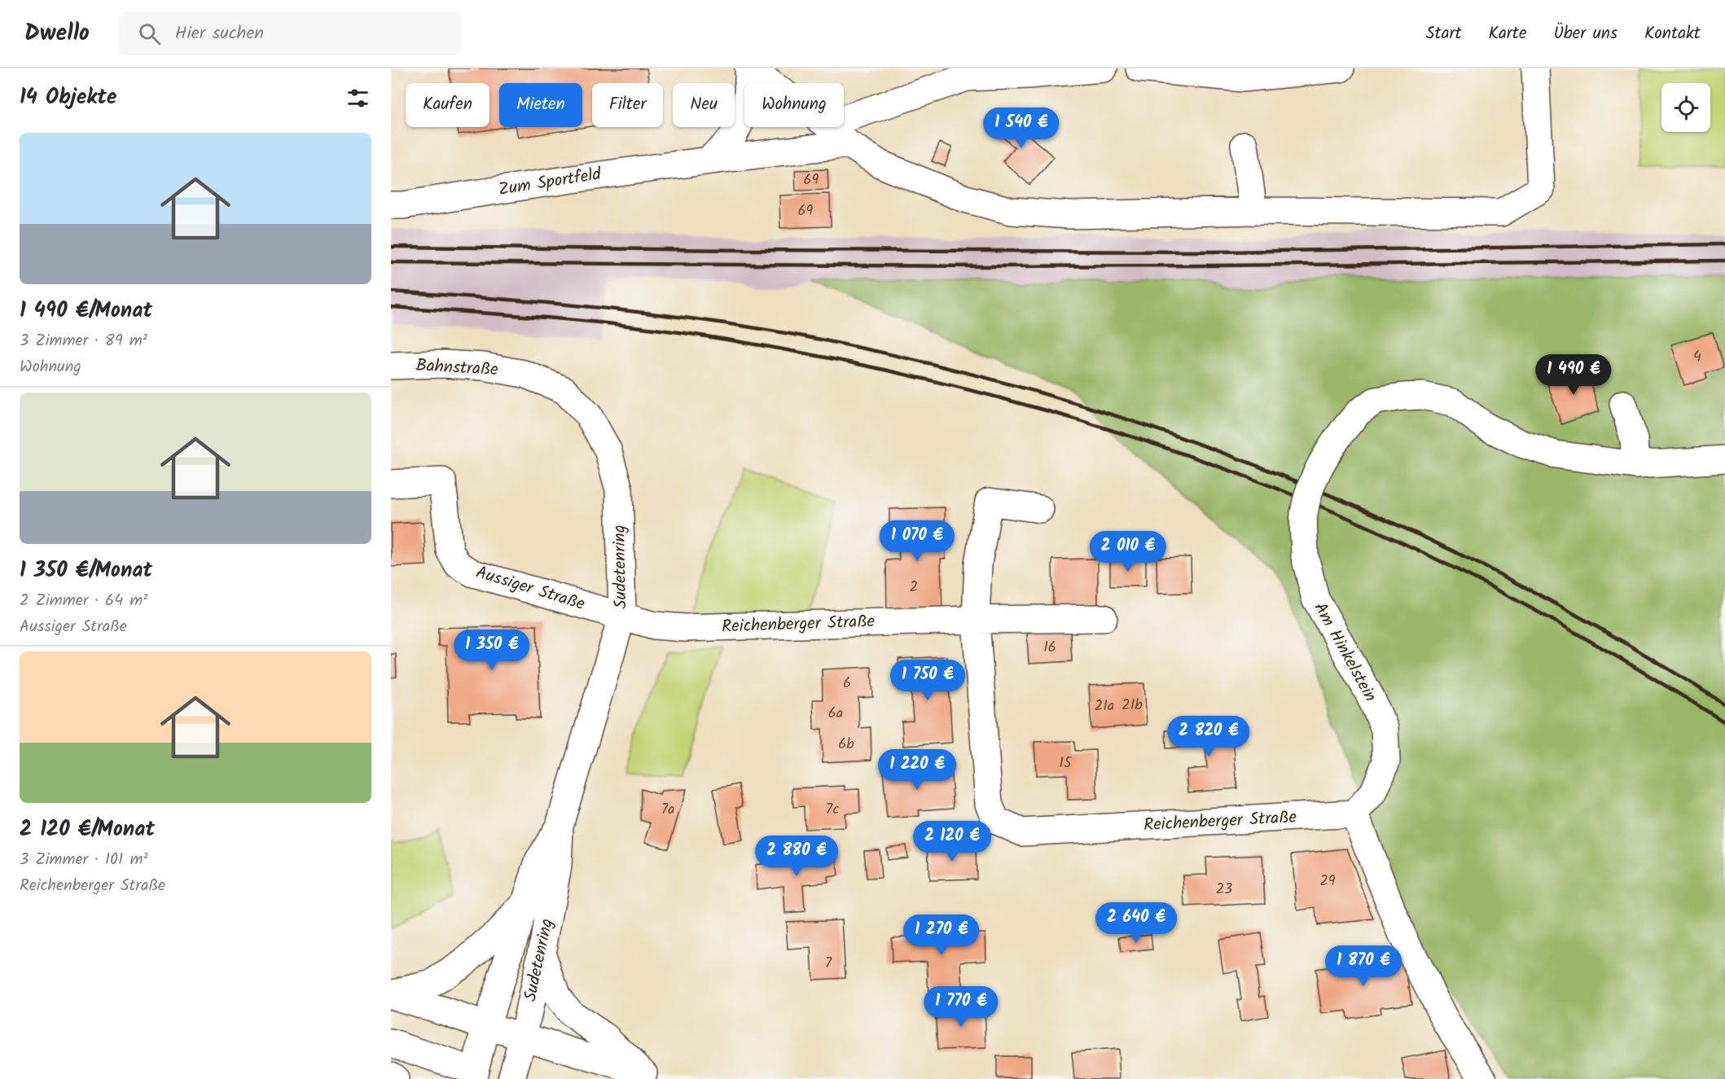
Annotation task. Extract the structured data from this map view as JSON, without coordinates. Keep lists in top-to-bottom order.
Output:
{
  "streets": {
    "main road": [
      "Zum Sportfeld",
      "Bahnstraße",
      "Sudetenring",
      "Aussiger Straße",
      "Reichenberger Straße",
      "Am Hinkelstein"
    ]
  },
  "crossings": [
    ["Bahnstraße", "Sudetenring"],
    ["Sudetenring", "Aussiger Straße"],
    ["Sudetenring", "Reichenberger Straße"],
    ["Aussiger Straße", "Reichenberger Straße"],
    ["Reichenberger Straße", "Am Hinkelstein"]
  ],
  "house_numbers": [
    "69",
    "69",
    "4",
    "2",
    "16",
    "6",
    "21b",
    "21a",
    "6a",
    "6b",
    "15",
    "7a",
    "7c",
    "29",
    "23",
    "7"
  ],
  "page": {
    "header": "Dwello",
    "search": "Hier suchen",
    "nav": [
      "Start",
      "Karte",
      "Über uns",
      "Kontakt"
    ],
    "heading": "14 Objekte",
    "chip": [
      "Kaufen",
      "Mieten",
      "Filter",
      "Neu",
      "Wohnung"
    ],
    "price": [
      "1 540 €",
      "1 490 €",
      "1 070 €",
      "2 010 €",
      "1 350 €",
      "1 750 €",
      "2 820 €",
      "1 220 €",
      "2 120 €",
      "2 880 €",
      "2 640 €",
      "1 270 €",
      "1 870 €",
      "1 770 €"
    ],
    "list": [
      {
        "name": "1 490 €/Monat",
        "note": "3 Zimmer · 89 m² · Wohnung"
      },
      {
        "name": "1 350 €/Monat",
        "note": "2 Zimmer · 64 m² · Aussiger Straße"
      },
      {
        "name": "2 120 €/Monat",
        "note": "3 Zimmer · 101 m² · Reichenberger Straße"
      }
    ]
  }
}
